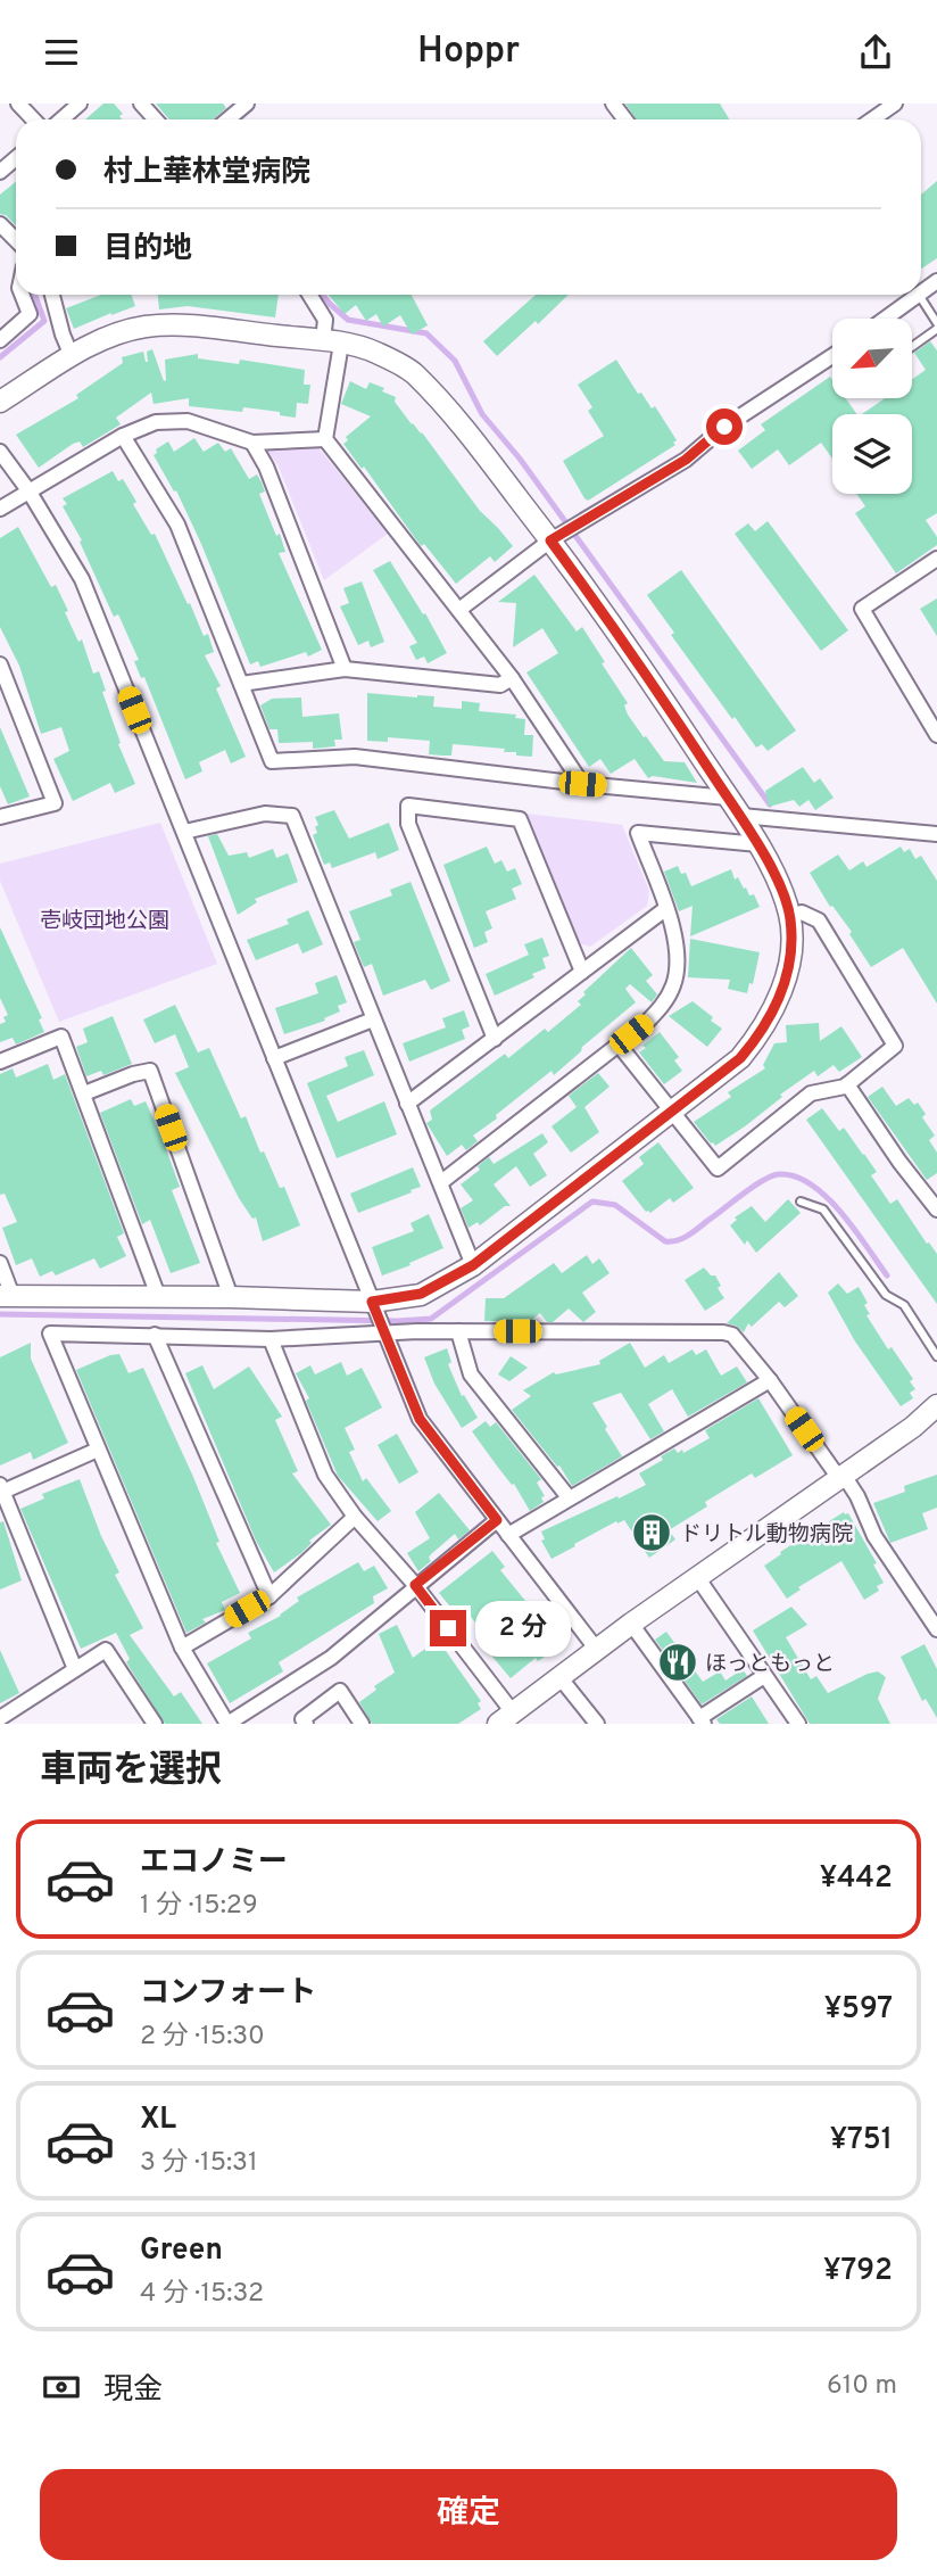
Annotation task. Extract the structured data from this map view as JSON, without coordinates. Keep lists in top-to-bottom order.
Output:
{
  "parks": ["壱岐団地公園"],
  "places": {
    "building": ["ドリトル動物病院"],
    "restaurant": ["ほっともっと"]
  },
  "north": "bottom left",
  "page": {
    "header": "Hoppr",
    "banner": ["村上華林堂病院", "目的地"],
    "bubble": "2 分",
    "heading": "車両を選択",
    "list": [
      {
        "name": "エコノミー",
        "note": "1 分 · 15:29",
        "value": "¥442"
      },
      {
        "name": "コンフォート",
        "note": "2 分 · 15:30",
        "value": "¥597"
      },
      {
        "name": "XL",
        "note": "3 分 · 15:31",
        "value": "¥751"
      },
      {
        "name": "Green",
        "note": "4 分 · 15:32",
        "value": "¥792"
      }
    ],
    "pay": ["現金", "610 m"],
    "buttons": "確定"
  }
}
